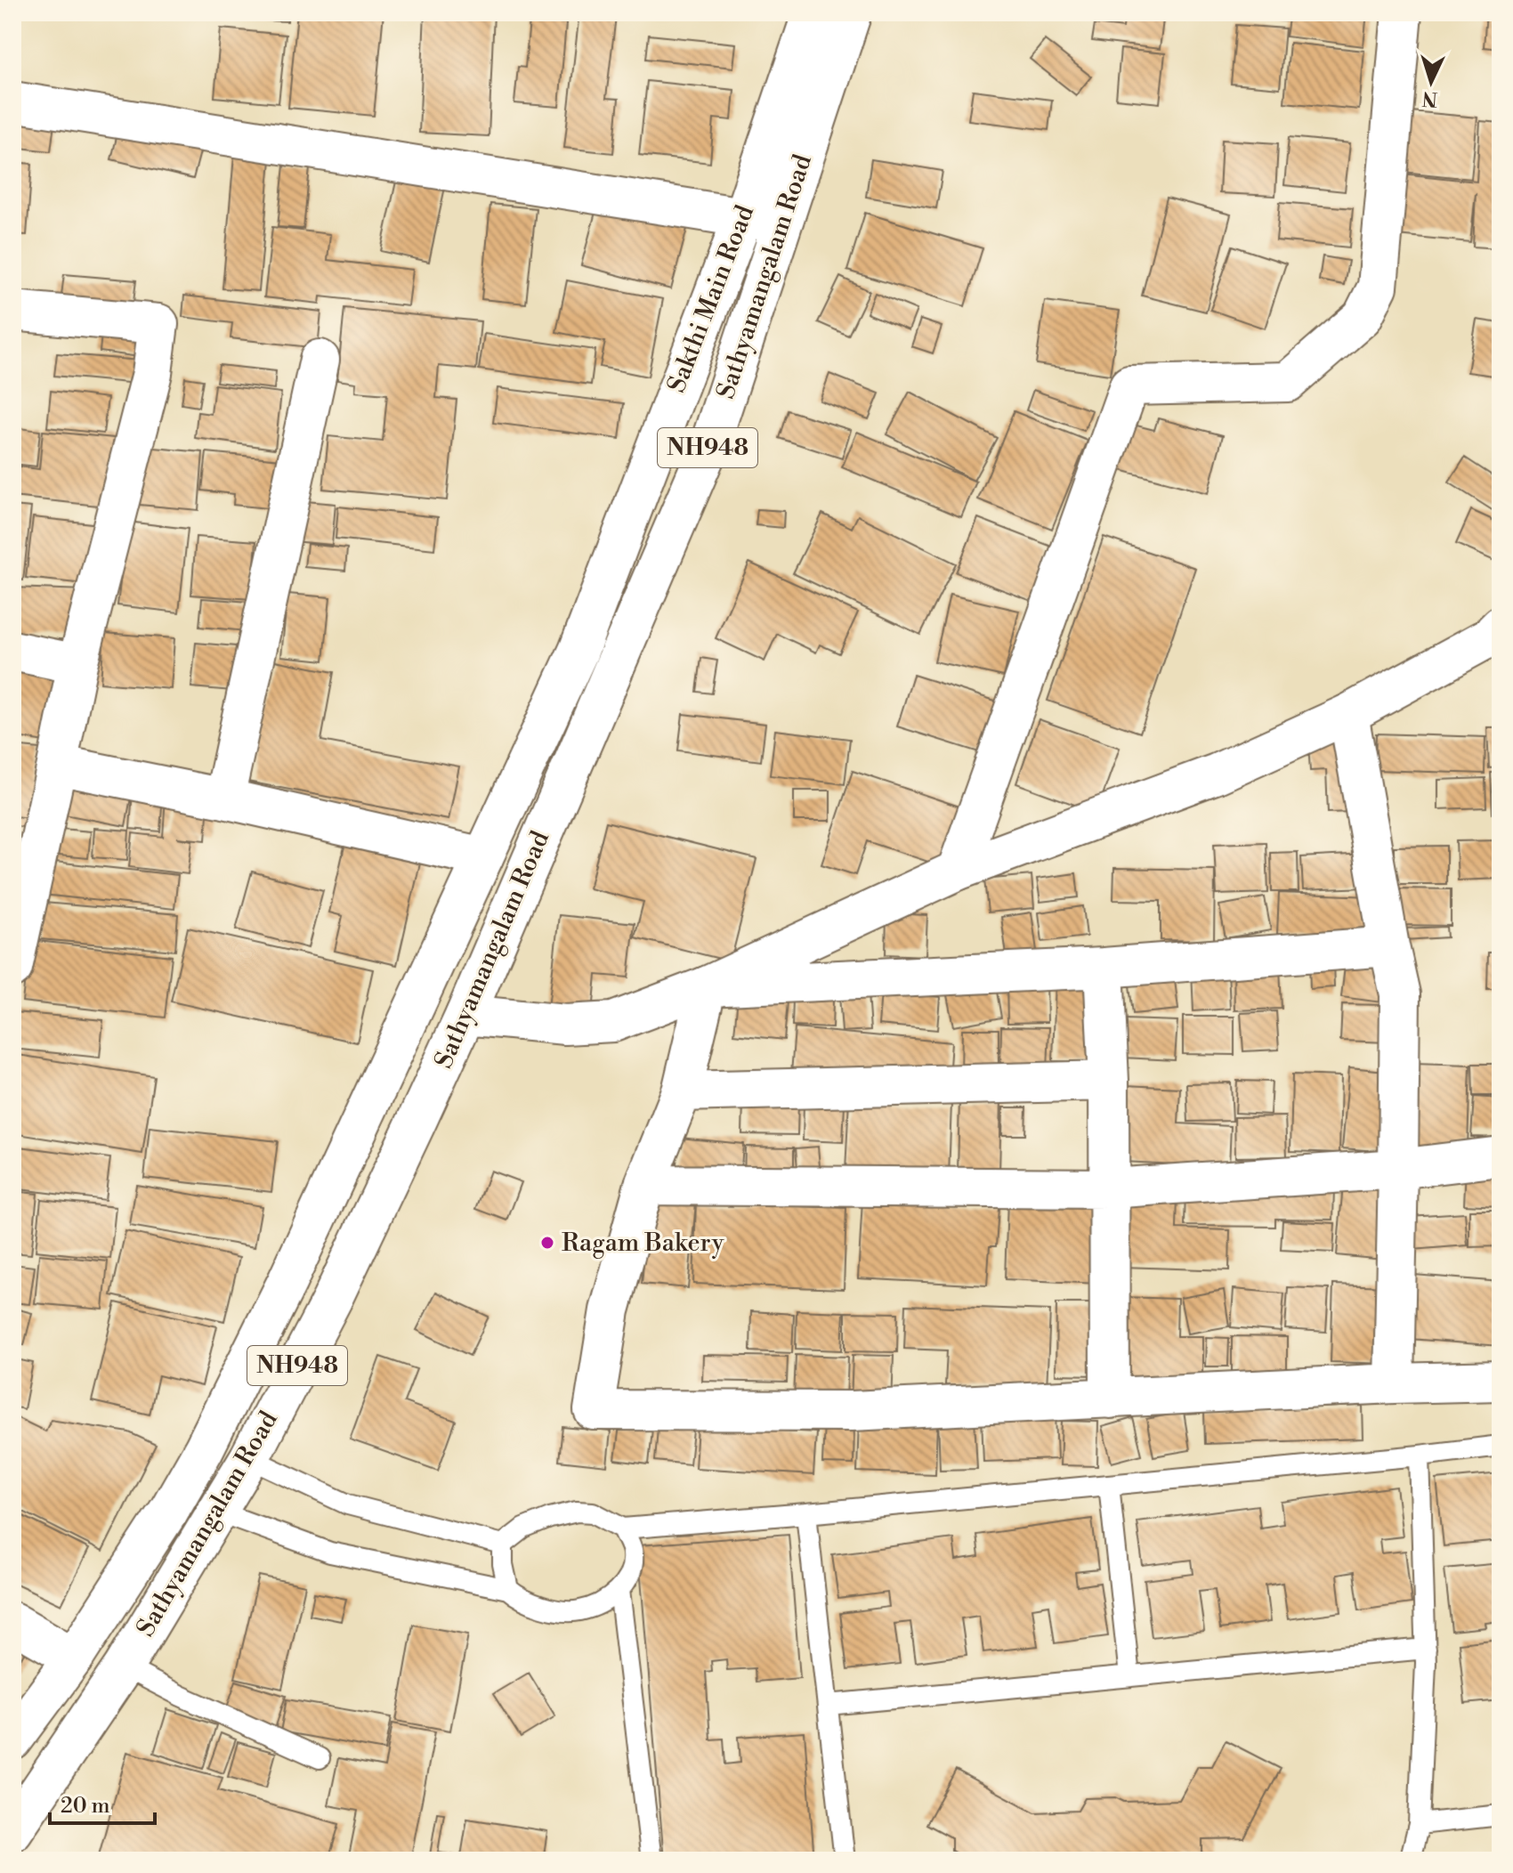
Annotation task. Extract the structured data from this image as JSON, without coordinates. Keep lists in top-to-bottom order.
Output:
{
  "streets": {
    "main road": ["Sathyamangalam Road", "Sakthi Main Road", "NH948"]
  },
  "crossings": [
    ["Sakthi Main Road", "NH948"]
  ],
  "places": ["Ragam Bakery"],
  "scale_bar": "20 m",
  "north": "bottom"
}
